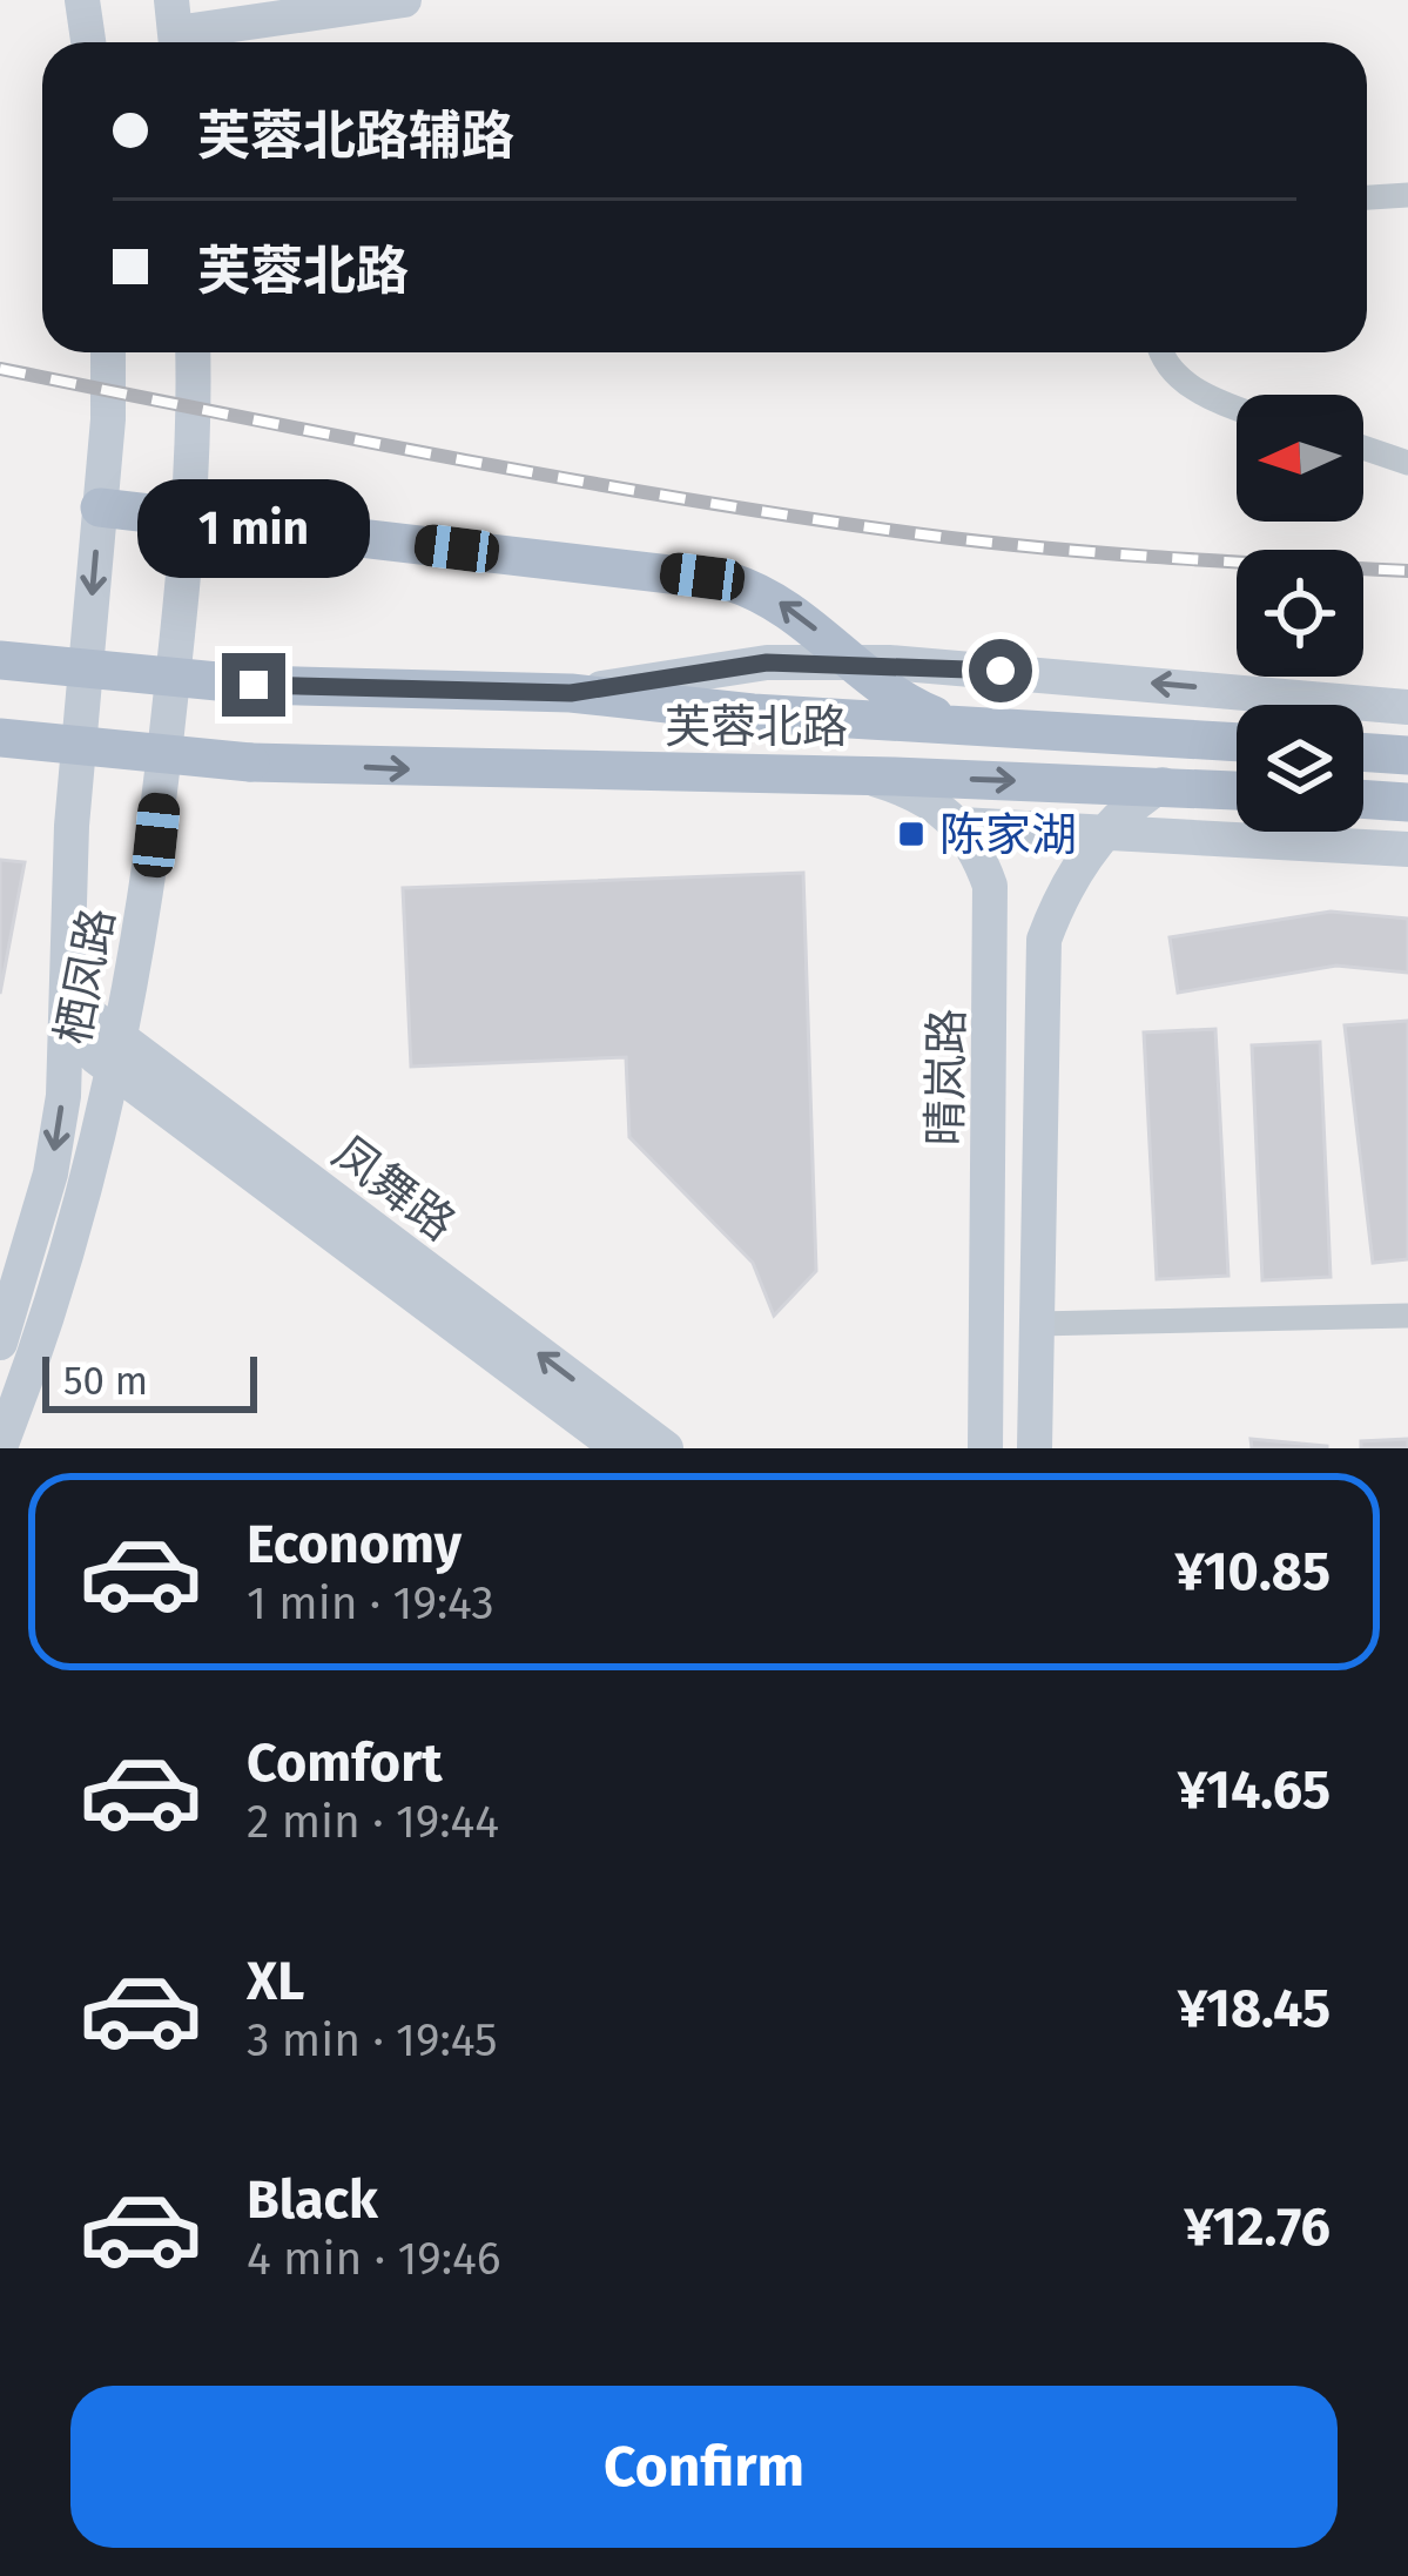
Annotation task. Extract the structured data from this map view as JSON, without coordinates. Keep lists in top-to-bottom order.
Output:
{
  "streets": {
    "main road": ["芙蓉北路"],
    "street": ["栖凤路", "晴岚路", "凤舞路"]
  },
  "crossings": [
    ["芙蓉北路", "晴岚路"],
    ["栖凤路", "凤舞路"]
  ],
  "places": {
    "transit": ["陈家湖"]
  },
  "scale_bar": "50 m",
  "north": "left",
  "page": {
    "banner": ["芙蓉北路辅路", "芙蓉北路"],
    "bubble": "1 min",
    "scale": "50 m",
    "list": [
      {
        "name": "Economy",
        "note": "1 min · 19:43",
        "value": "¥10.85"
      },
      {
        "name": "Comfort",
        "note": "2 min · 19:44",
        "value": "¥14.65"
      },
      {
        "name": "XL",
        "note": "3 min · 19:45",
        "value": "¥18.45"
      },
      {
        "name": "Black",
        "note": "4 min · 19:46",
        "value": "¥12.76"
      }
    ],
    "buttons": "Confirm"
  }
}
